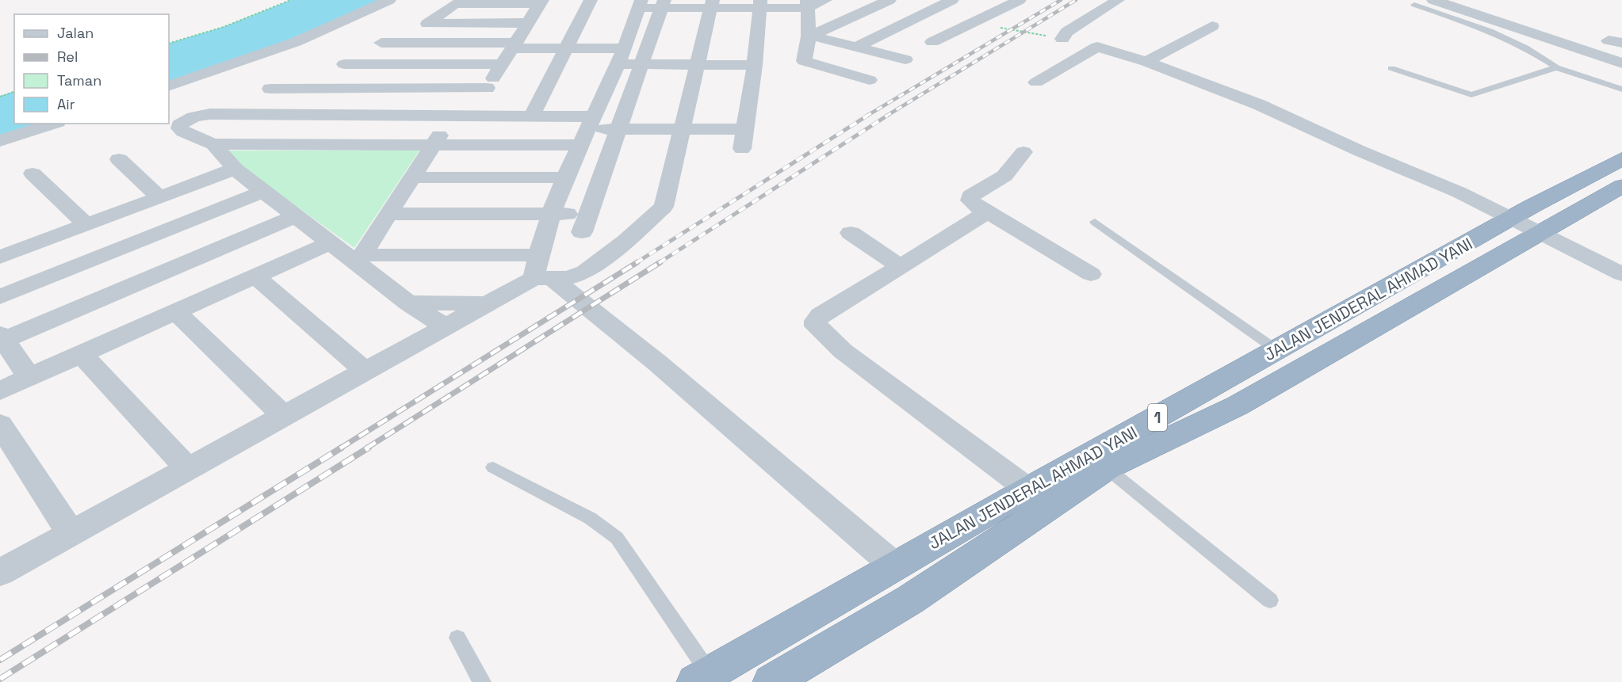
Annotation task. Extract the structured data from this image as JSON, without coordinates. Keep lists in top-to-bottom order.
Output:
{
  "streets": {
    "highway": ["JALAN JENDERAL AHMAD YANI", "1"]
  },
  "legend": [
    "Jalan",
    "Rel",
    "Taman",
    "Air"
  ]
}
